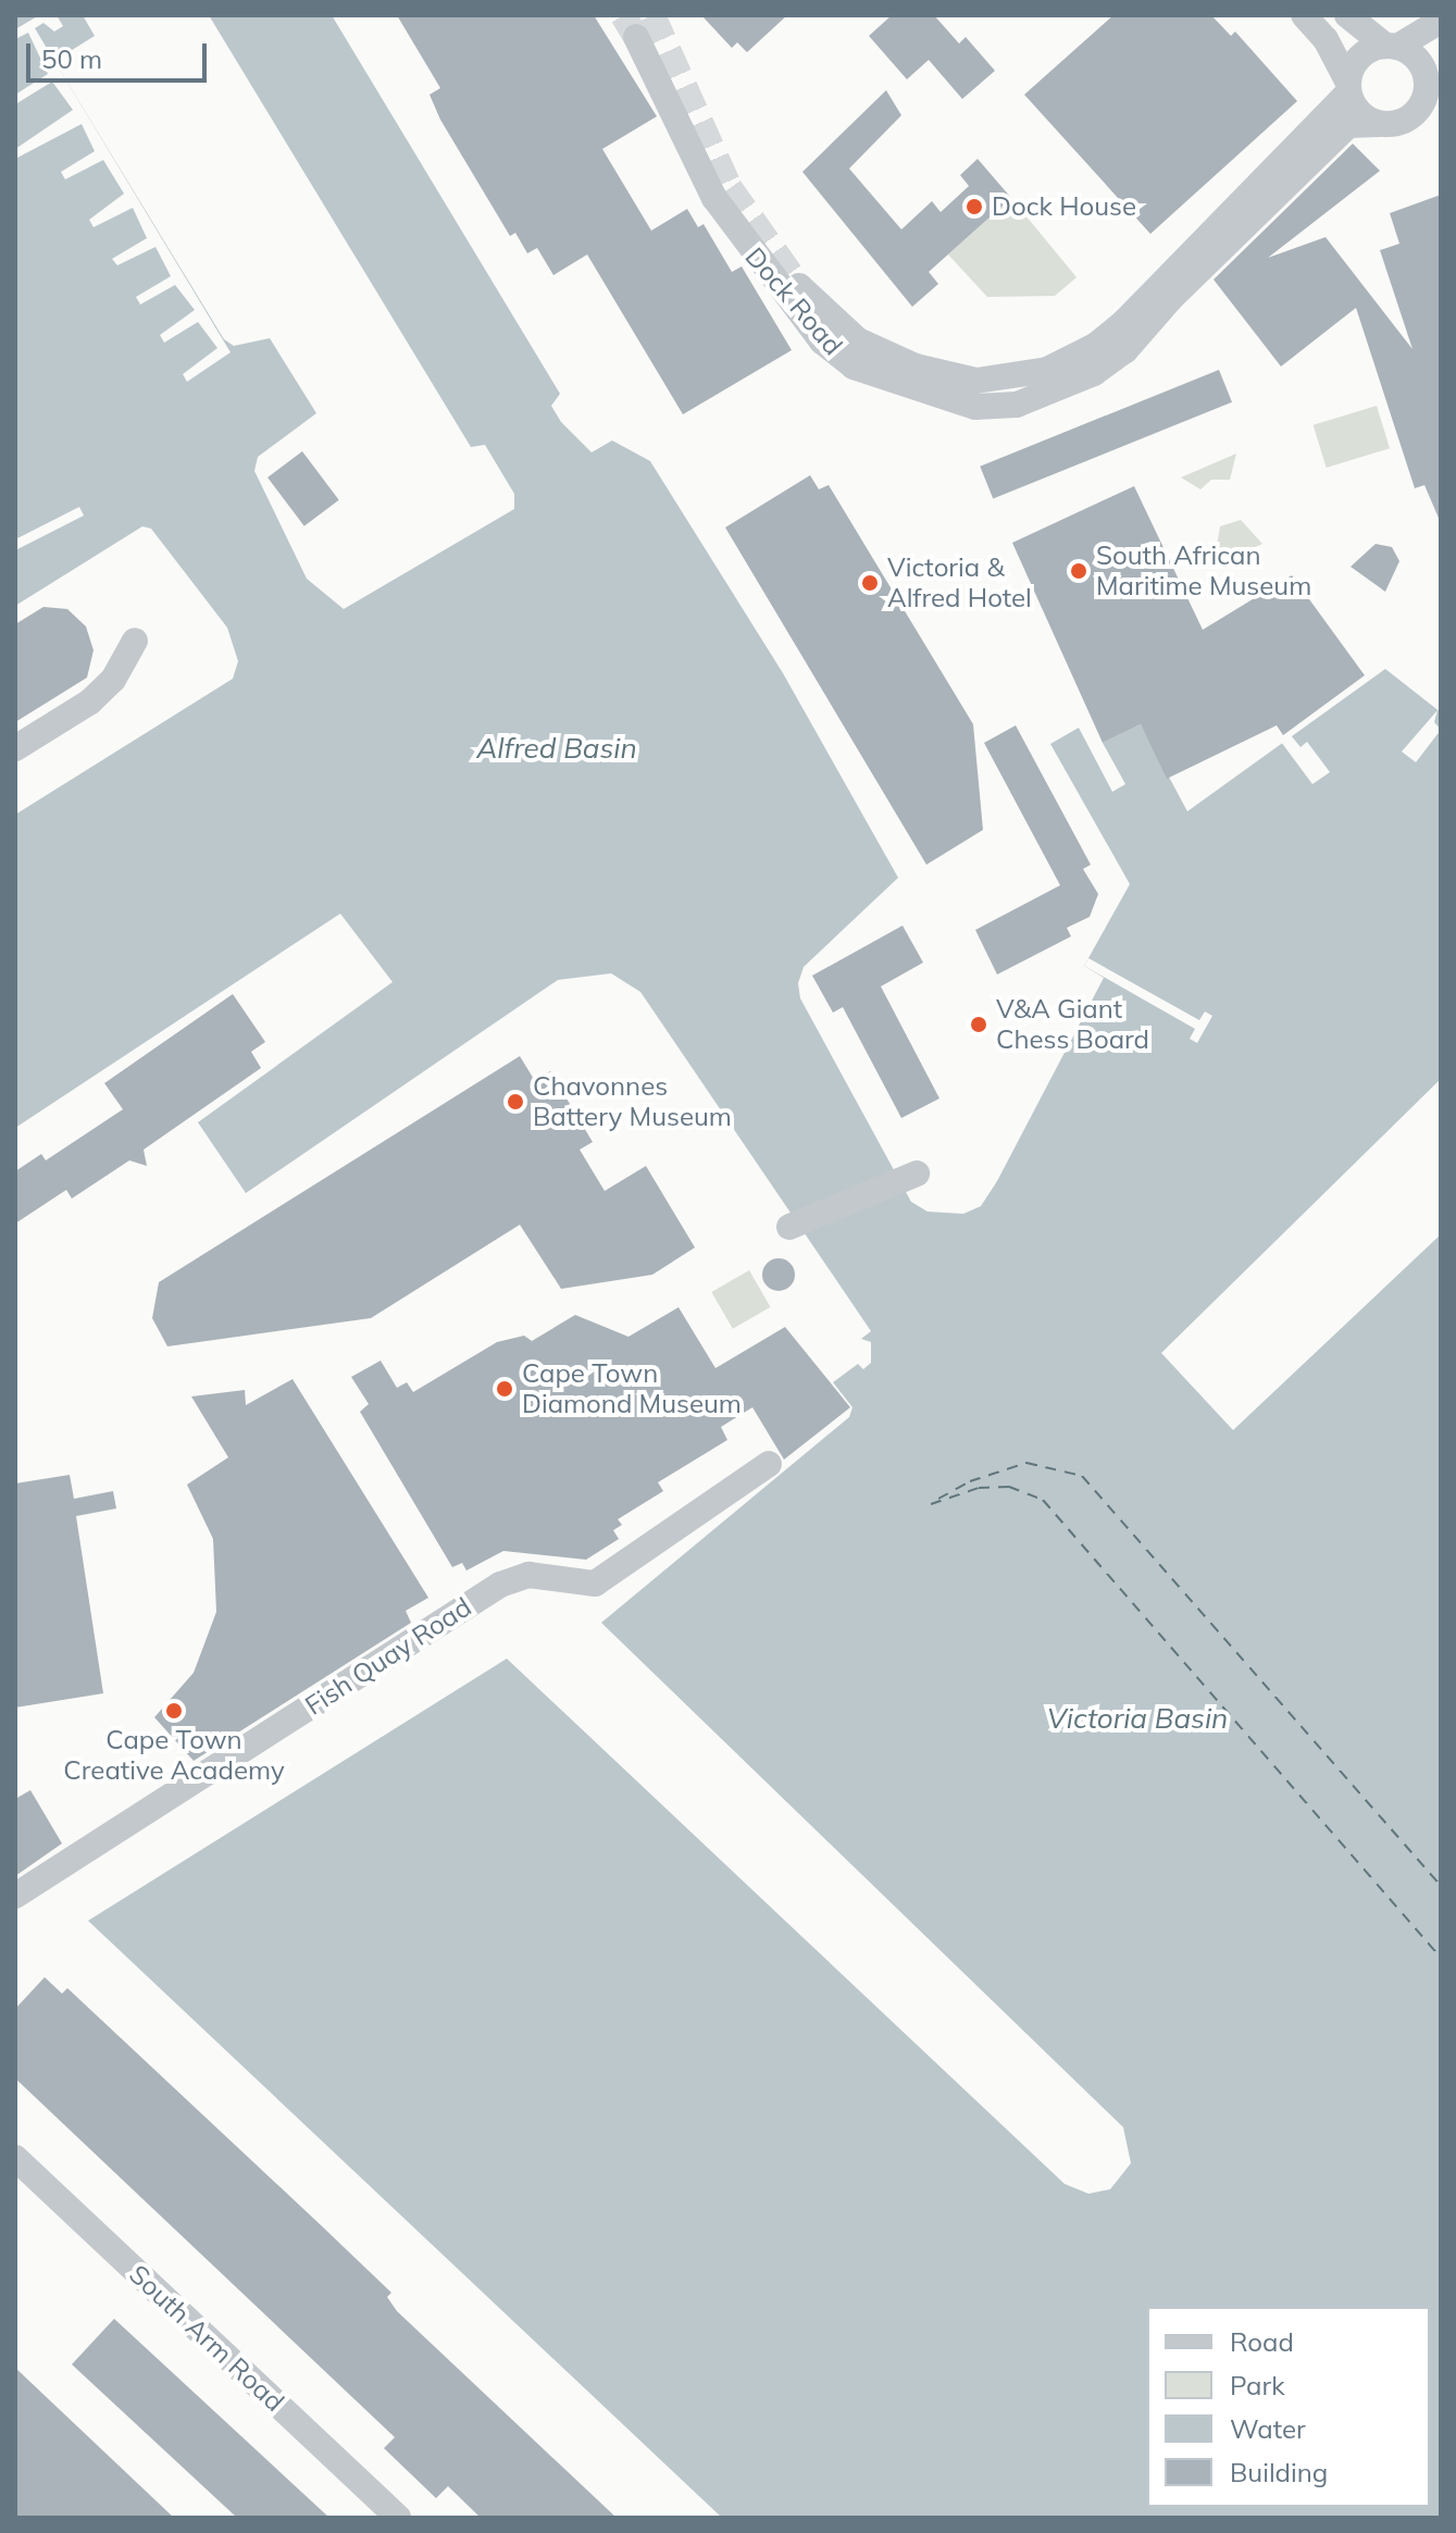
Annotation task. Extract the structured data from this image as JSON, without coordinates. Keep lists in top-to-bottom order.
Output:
{
  "streets": {
    "street": ["Dock Road", "Fish Quay Road", "South Arm Road"]
  },
  "water": ["Alfred Basin", "Victoria Basin"],
  "places": [
    "Dock House",
    "South African Maritime Museum",
    "Victoria & Alfred Hotel",
    "V&A Giant Chess Board",
    "Chavonnes Battery Museum",
    "Cape Town Diamond Museum",
    "Cape Town Creative Academy"
  ],
  "legend": [
    "Road",
    "Park",
    "Water",
    "Building"
  ],
  "scale_bar": "50 m"
}
